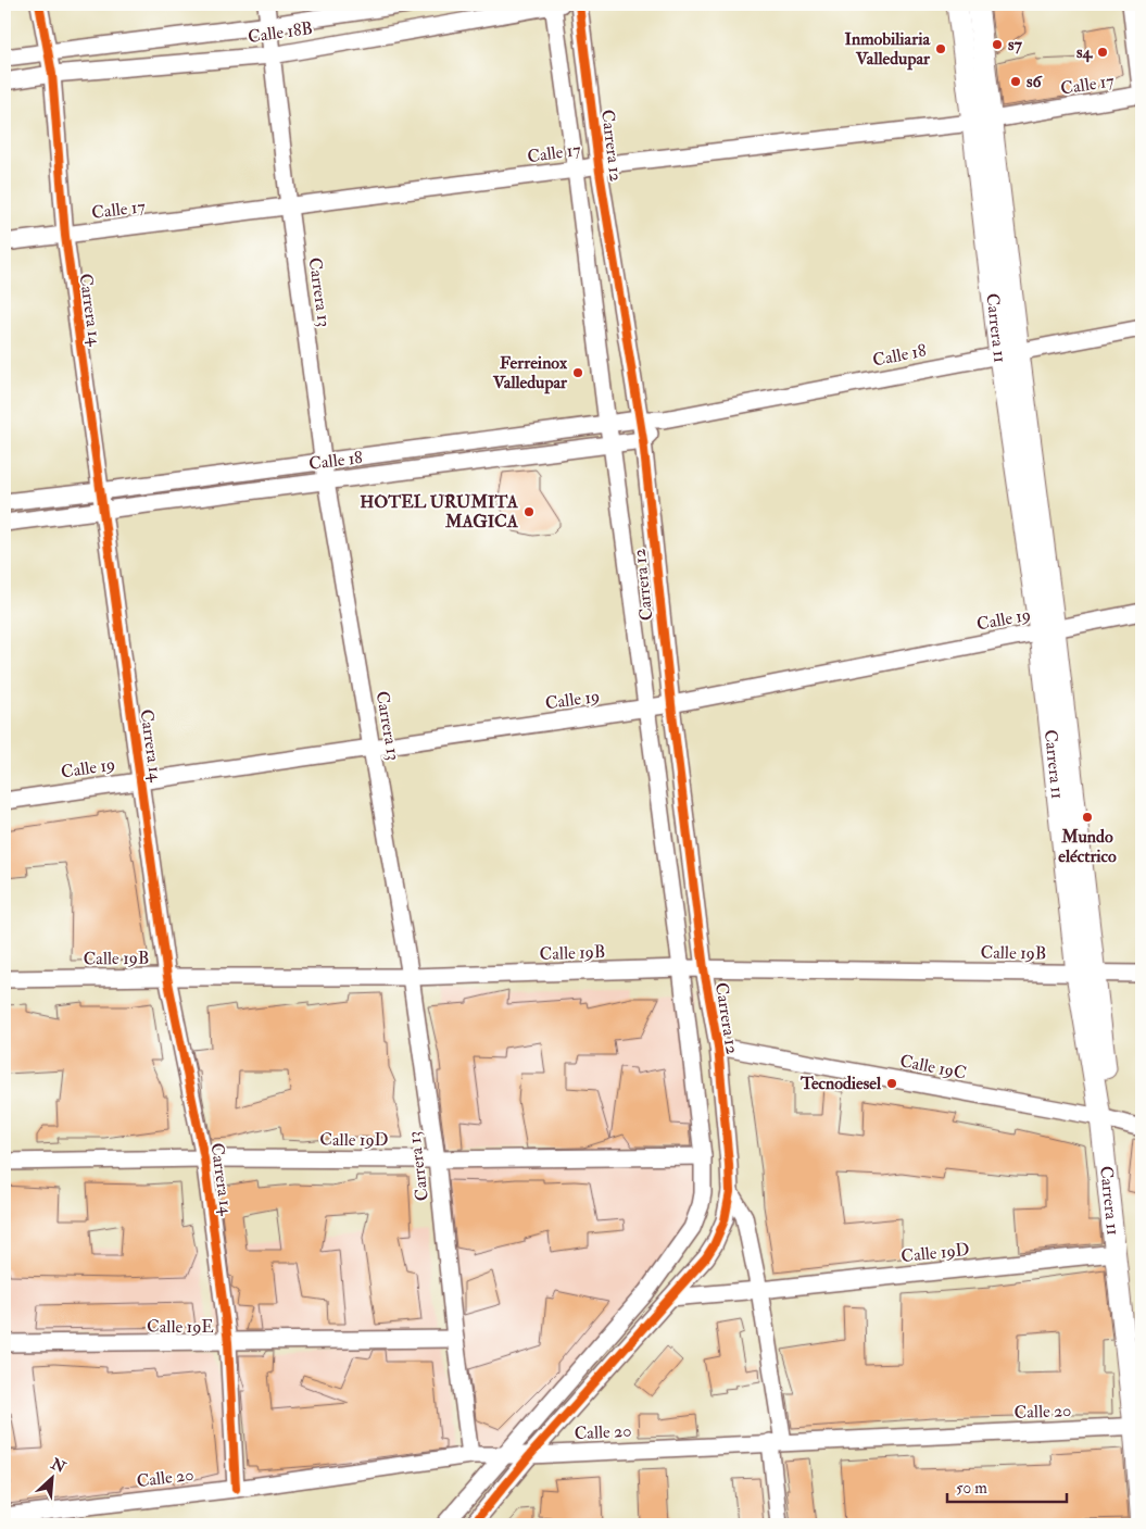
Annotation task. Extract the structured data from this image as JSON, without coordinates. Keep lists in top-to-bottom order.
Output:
{
  "streets": {
    "main road": ["Carrera 11"],
    "street": [
      "Calle 18B",
      "Calle 17",
      "Carrera 12",
      "Carrera 13",
      "Carrera 14",
      "Calle 18",
      "Calle 19",
      "Calle 19B",
      "Calle 19C",
      "Calle 19D",
      "Calle 19E",
      "Calle 20"
    ]
  },
  "crossings": [
    ["Calle 18B", "Carrera 12"],
    ["Calle 18B", "Carrera 13"],
    ["Calle 18B", "Carrera 14"],
    ["Calle 17", "Carrera 12"],
    ["Calle 17", "Carrera 13"],
    ["Calle 17", "Carrera 14"],
    ["Calle 17", "Carrera 11"],
    ["Carrera 12", "Calle 18"],
    ["Carrera 12", "Calle 19"],
    ["Carrera 12", "Calle 19B"],
    ["Carrera 12", "Calle 19C"],
    ["Carrera 12", "Calle 19D"],
    ["Carrera 12", "Calle 20"],
    ["Carrera 13", "Calle 18"],
    ["Carrera 13", "Calle 19"],
    ["Carrera 13", "Calle 19B"],
    ["Carrera 13", "Calle 19D"],
    ["Carrera 13", "Calle 19E"],
    ["Carrera 13", "Calle 20"],
    ["Carrera 14", "Calle 18"],
    ["Carrera 14", "Calle 19"],
    ["Carrera 14", "Calle 19B"],
    ["Carrera 14", "Calle 19D"],
    ["Carrera 14", "Calle 19E"],
    ["Carrera 14", "Calle 20"],
    ["Carrera 11", "Calle 18"],
    ["Carrera 11", "Calle 19"],
    ["Carrera 11", "Calle 19B"],
    ["Carrera 11", "Calle 19C"],
    ["Carrera 11", "Calle 19D"],
    ["Carrera 11", "Calle 20"]
  ],
  "places": [
    "s7",
    "Inmobiliaria Valledupar",
    "s4",
    "s6",
    "Ferreinox Valledupar",
    "HOTEL URUMITA MAGICA",
    "Mundo eléctrico",
    "Tecnodiesel"
  ],
  "scale_bar": "50 m",
  "north": "top right"
}
